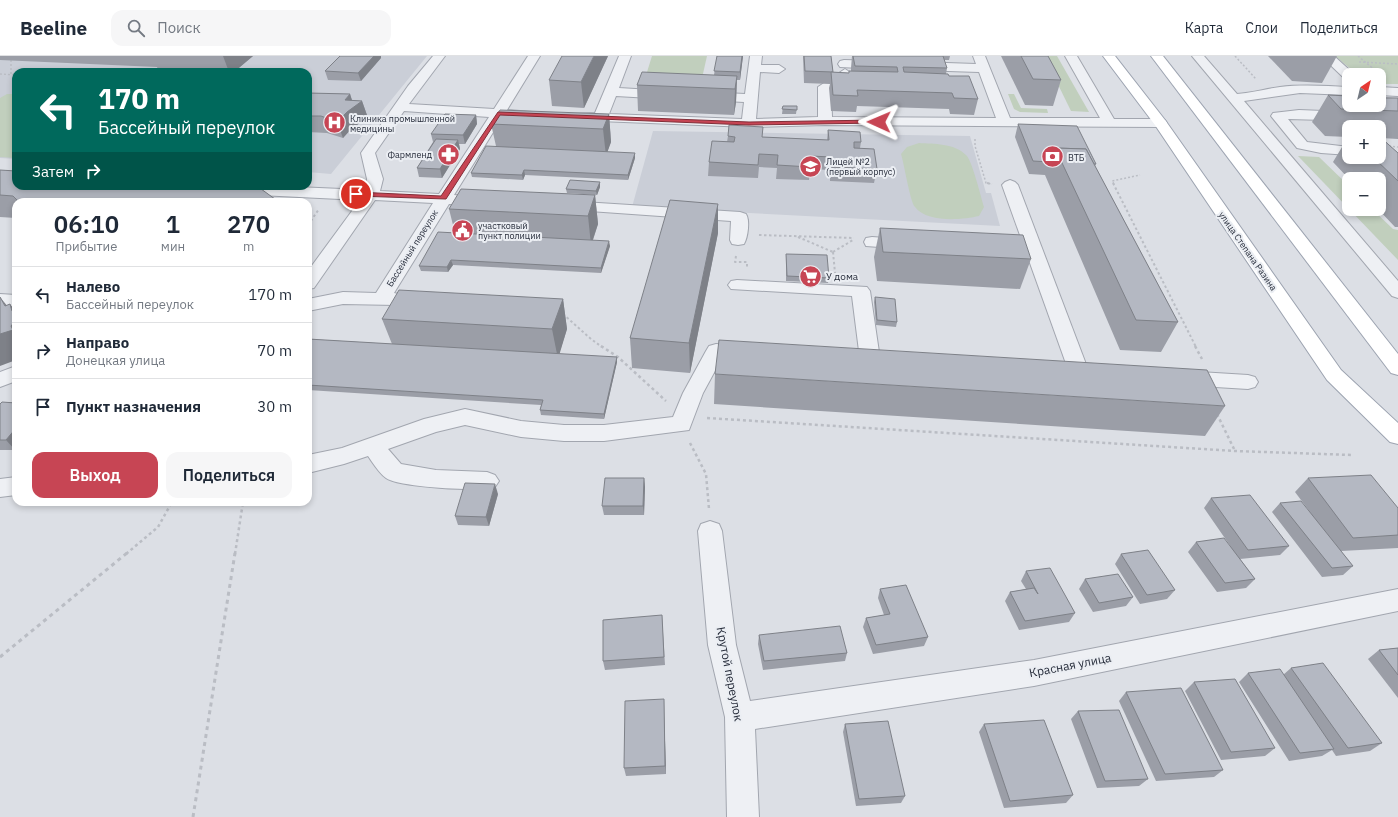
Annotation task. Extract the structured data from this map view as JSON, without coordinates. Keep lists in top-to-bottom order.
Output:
{
  "streets": {
    "main road": ["улица Степана Разина"],
    "street": ["Бассейный переулок", "Красная улица", "Крутой переулок"]
  },
  "crossings": [
    ["Красная улица", "Крутой переулок"]
  ],
  "places": {
    "hospital": ["Клиника промышленной медицины"],
    "pharmacy": ["Фармленд"],
    "bank": ["ВТБ"],
    "school or university": ["Лицей №2 (первый корпус)"],
    "public building": ["участковый пункт полиции"],
    "supermarket": ["У дома"]
  },
  "north": "top right",
  "page": {
    "header": "Beeline",
    "search": "Поиск",
    "nav": ["Карта", "Слои", "Поделиться"],
    "map_buttons": ["+", "−"],
    "turn": ["170 m", "Бассейный переулок"],
    "then": "Затем",
    "eta": [
      "06:10",
      "Прибытие",
      "1",
      "мин",
      "270",
      "m"
    ],
    "list": [
      {
        "name": "Налево",
        "note": "Бассейный переулок",
        "value": "170 m"
      },
      {
        "name": "Направо",
        "note": "Донецкая улица",
        "value": "70 m"
      },
      {
        "name": "Пункт назначения",
        "value": "30 m"
      }
    ],
    "buttons": ["Выход", "Поделиться"]
  }
}
